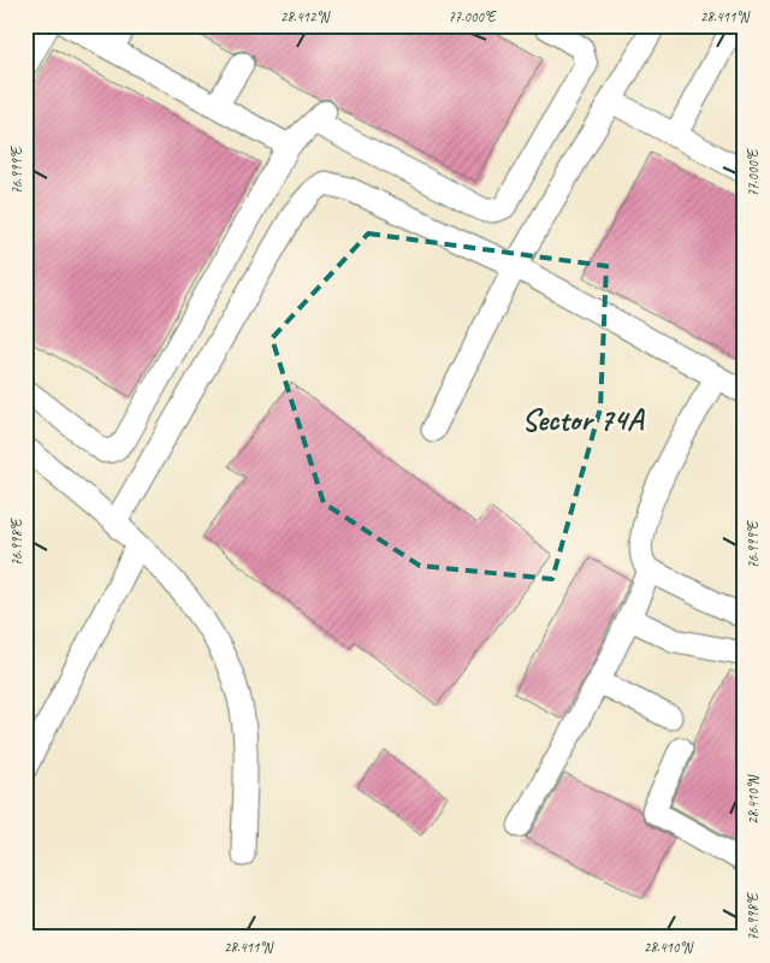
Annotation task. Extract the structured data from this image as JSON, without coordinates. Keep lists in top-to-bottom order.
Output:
{
  "districts": ["Sector 74A"],
  "coordinates": [
    "28.412°N",
    "77.000°E",
    "28.411°N",
    "76.999°E",
    "76.998°E",
    "28.410°N"
  ]
}
